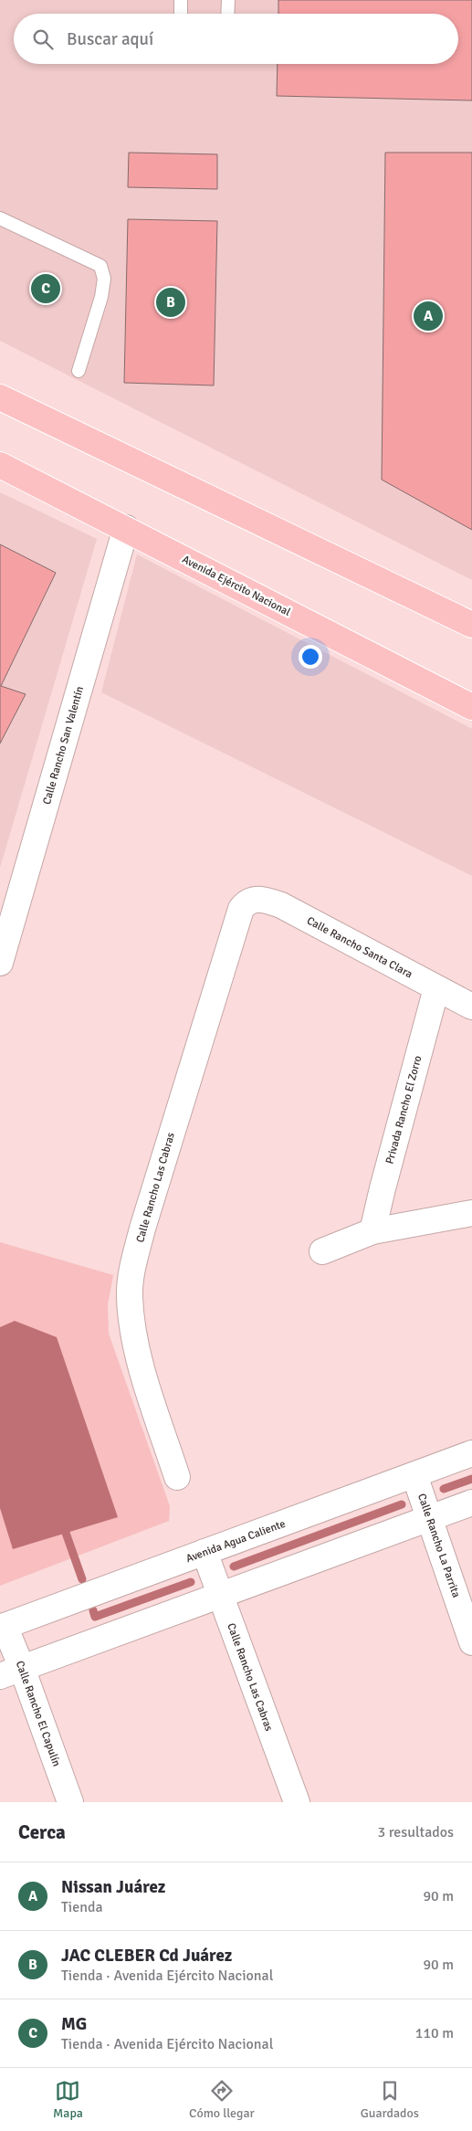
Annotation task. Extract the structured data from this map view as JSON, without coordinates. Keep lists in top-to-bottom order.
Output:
{
  "streets": {
    "main road": ["Avenida Ejército Nacional"],
    "street": [
      "Calle Rancho San Valentín",
      "Calle Rancho Santa Clara",
      "Privada Rancho El Zorro",
      "Calle Rancho Las Cabras",
      "Avenida Agua Caliente",
      "Calle Rancho La Parrita",
      "Calle Rancho El Capulín"
    ]
  },
  "crossings": [
    ["Avenida Ejército Nacional", "Calle Rancho San Valentín"],
    ["Calle Rancho Santa Clara", "Privada Rancho El Zorro"],
    ["Calle Rancho Santa Clara", "Calle Rancho Las Cabras"],
    ["Calle Rancho Las Cabras", "Avenida Agua Caliente"],
    ["Avenida Agua Caliente", "Calle Rancho La Parrita"],
    ["Avenida Agua Caliente", "Calle Rancho El Capulín"]
  ],
  "page": {
    "search": "Buscar aquí",
    "pins": ["C", "B", "A"],
    "heading": ["Cerca", "3 resultados"],
    "list": [
      {
        "mark": "A",
        "name": "Nissan Juárez",
        "note": "Tienda",
        "value": "90 m"
      },
      {
        "mark": "B",
        "name": "JAC CLEBER Cd Juárez",
        "note": "Tienda · Avenida Ejército Nacional",
        "value": "90 m"
      },
      {
        "mark": "C",
        "name": "MG",
        "note": "Tienda · Avenida Ejército Nacional",
        "value": "110 m"
      }
    ],
    "nav": ["Mapa", "Cómo llegar", "Guardados"]
  }
}
